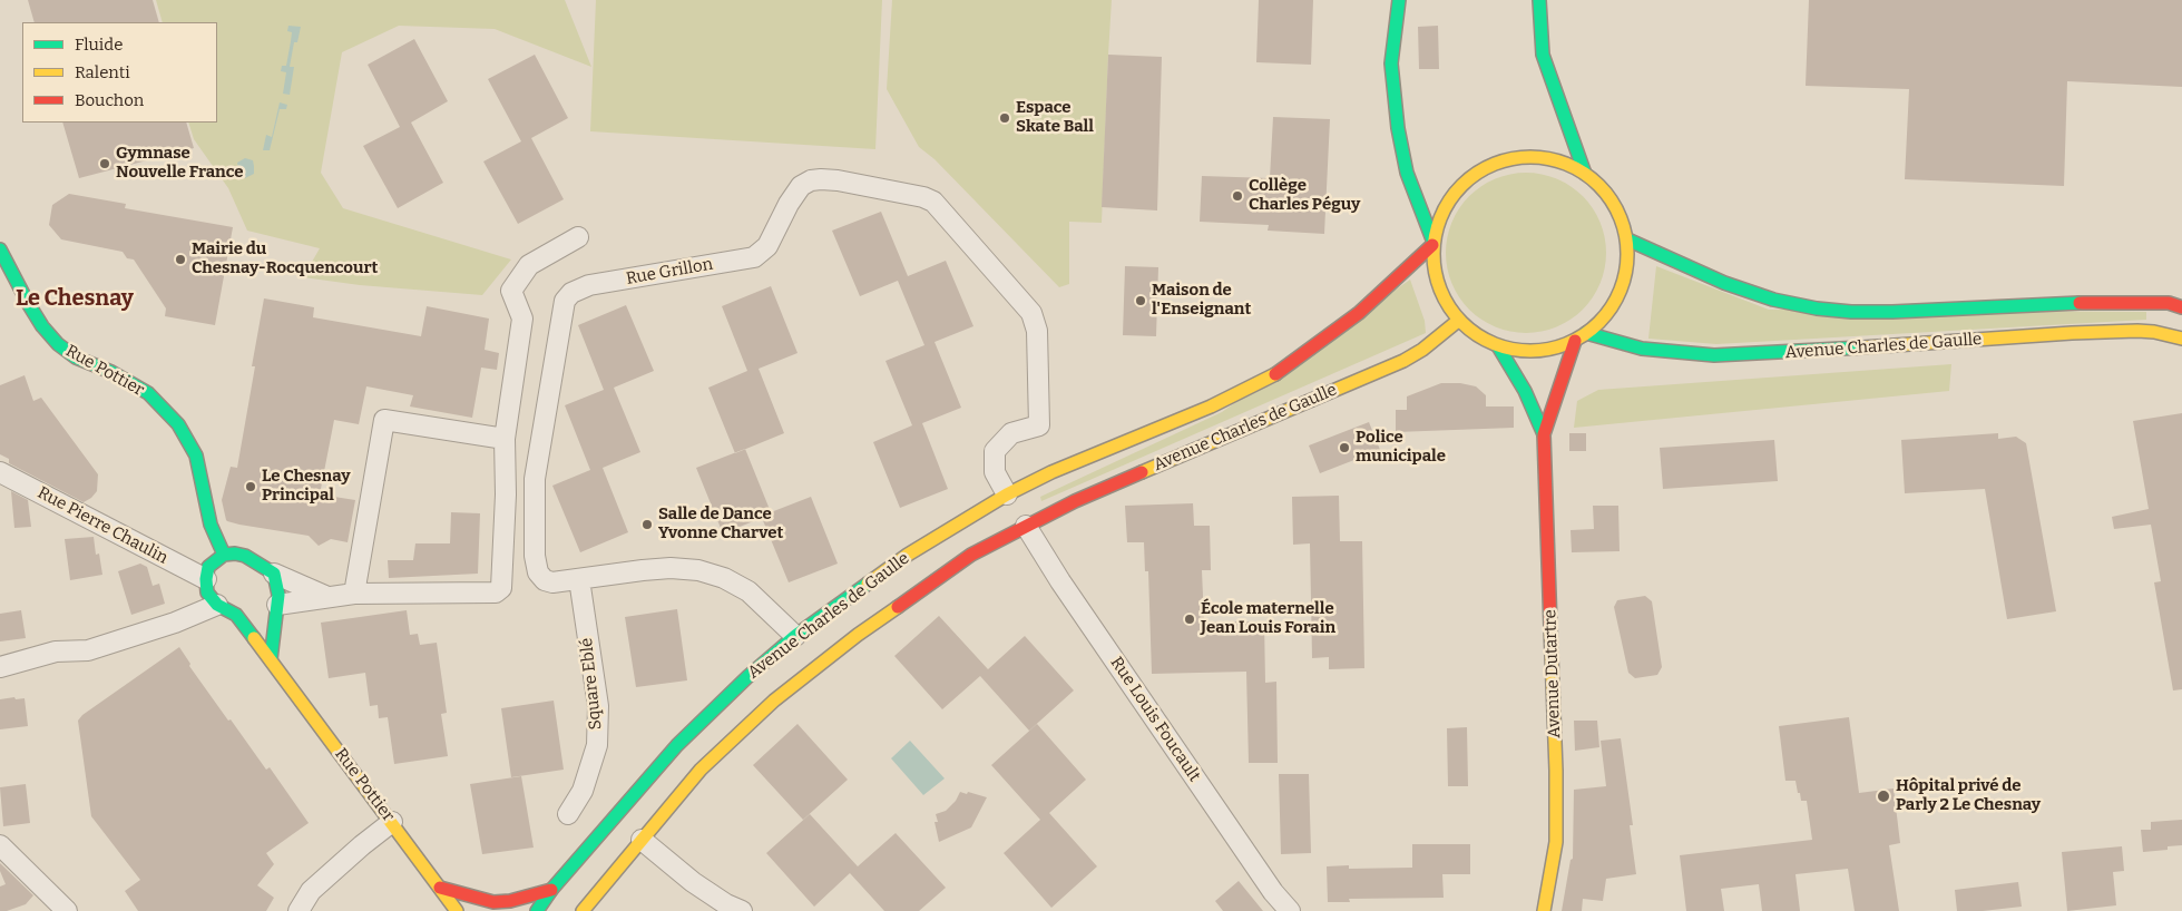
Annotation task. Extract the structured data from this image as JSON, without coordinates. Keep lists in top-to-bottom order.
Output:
{
  "streets": {
    "main road": ["Avenue Charles de Gaulle", "Rue Pottier", "Avenue Dutartre"],
    "street": [
      "Rue Grillon",
      "Rue Pierre Chaulin",
      "Square Eblé",
      "Rue Louis Foucault"
    ]
  },
  "crossings": [
    ["Rue Grillon", "Avenue Charles de Gaulle"],
    ["Rue Grillon", "Square Eblé"],
    ["Avenue Charles de Gaulle", "Avenue Dutartre"],
    ["Avenue Charles de Gaulle", "Rue Louis Foucault"]
  ],
  "districts": ["Le Chesnay"],
  "places": [
    "Espace Skate Ball",
    "Gymnase Nouvelle France",
    "Collège Charles Péguy",
    "Mairie du Chesnay-Rocquencourt",
    "Maison de l'Enseignant",
    "Police municipale",
    "Le Chesnay Principal",
    "Salle de Dance Yvonne Charvet",
    "École maternelle Jean Louis Forain",
    "Hôpital privé de Parly 2 Le Chesnay"
  ],
  "legend": ["Fluide", "Ralenti", "Bouchon"]
}
